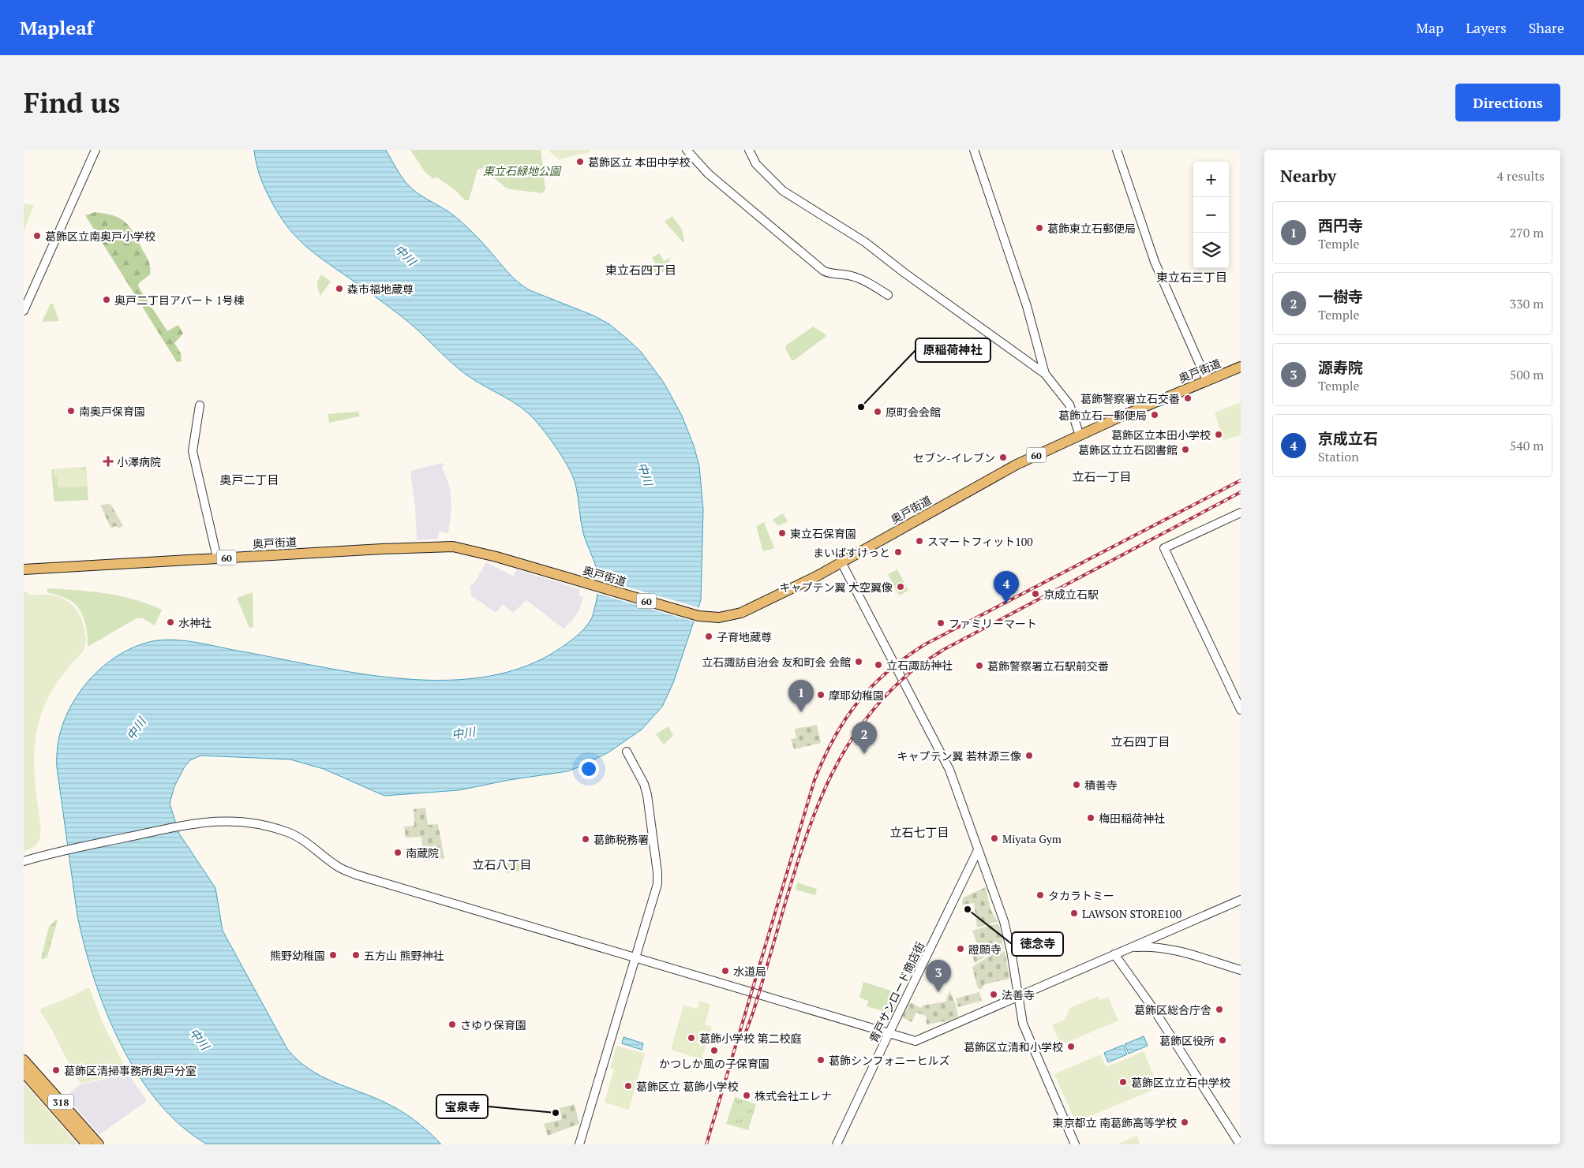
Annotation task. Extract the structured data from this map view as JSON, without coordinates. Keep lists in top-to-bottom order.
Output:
{
  "streets": {
    "main road": ["奥戸街道", "60", "318"],
    "street": ["青戸サンロード商店街"]
  },
  "districts": [
    "東立石四丁目",
    "東立石三丁目",
    "立石一丁目",
    "奥戸二丁目",
    "立石四丁目",
    "立石七丁目",
    "立石八丁目"
  ],
  "water": ["中川"],
  "parks": ["東立石緑地公園"],
  "places": {
    "other": [
      "葛飾区立 本田中学校",
      "葛飾東立石郵便局",
      "葛飾区立南奥戸小学校",
      "森市福地蔵尊",
      "奥戸二丁目アパート 1号棟",
      "葛飾警察署立石交番",
      "原稲荷神社",
      "南奥戸保育園",
      "原町会会館",
      "葛飾立石一郵便局",
      "葛飾区立本田小学校",
      "葛飾区立立石図書館",
      "セブン-イレブン",
      "東立石保育園",
      "スマートフィット100",
      "まいばすけっと",
      "キャプテン翼 大空翼像",
      "京成立石駅",
      "水神社",
      "ファミリーマート",
      "子育地蔵尊",
      "立石諏訪自治会 友和町会 会館",
      "立石諏訪神社",
      "葛飾警察署立石駅前交番",
      "摩耶幼稚園",
      "キャプテン翼 若林源三像",
      "積善寺",
      "梅田稲荷神社",
      "Miyata Gym",
      "葛飾税務署",
      "南蔵院",
      "タカラトミー",
      "徳念寺",
      "LAWSON STORE100",
      "證願寺",
      "熊野幼稚園",
      "五方山 熊野神社",
      "水道局",
      "法善寺",
      "葛飾区総合庁舎",
      "さゆり保育園",
      "葛飾小学校 第二校庭",
      "葛飾区役所",
      "葛飾区立清和小学校",
      "かつしか風の子保育園",
      "葛飾シンフォニーヒルズ",
      "葛飾区清掃事務所奥戸分室",
      "葛飾区立立石中学校",
      "葛飾区立 葛飾小学校",
      "株式会社エレナ",
      "宝泉寺",
      "東京都立 南葛飾高等学校"
    ],
    "health": ["小澤病院"]
  },
  "page": {
    "header": "Mapleaf",
    "nav": ["Map", "Layers", "Share"],
    "buttons": "Directions",
    "title": "Find us",
    "heading": ["Nearby", "4 results"],
    "map_buttons": ["+", "−"],
    "list": [
      {
        "mark": "1",
        "name": "西円寺",
        "note": "Temple",
        "value": "270 m"
      },
      {
        "mark": "2",
        "name": "一樹寺",
        "note": "Temple",
        "value": "330 m"
      },
      {
        "mark": "3",
        "name": "源寿院",
        "note": "Temple",
        "value": "500 m"
      },
      {
        "mark": "4",
        "name": "京成立石",
        "note": "Station",
        "value": "540 m"
      }
    ],
    "pins": [
      "4",
      "1",
      "2",
      "3"
    ]
  }
}
